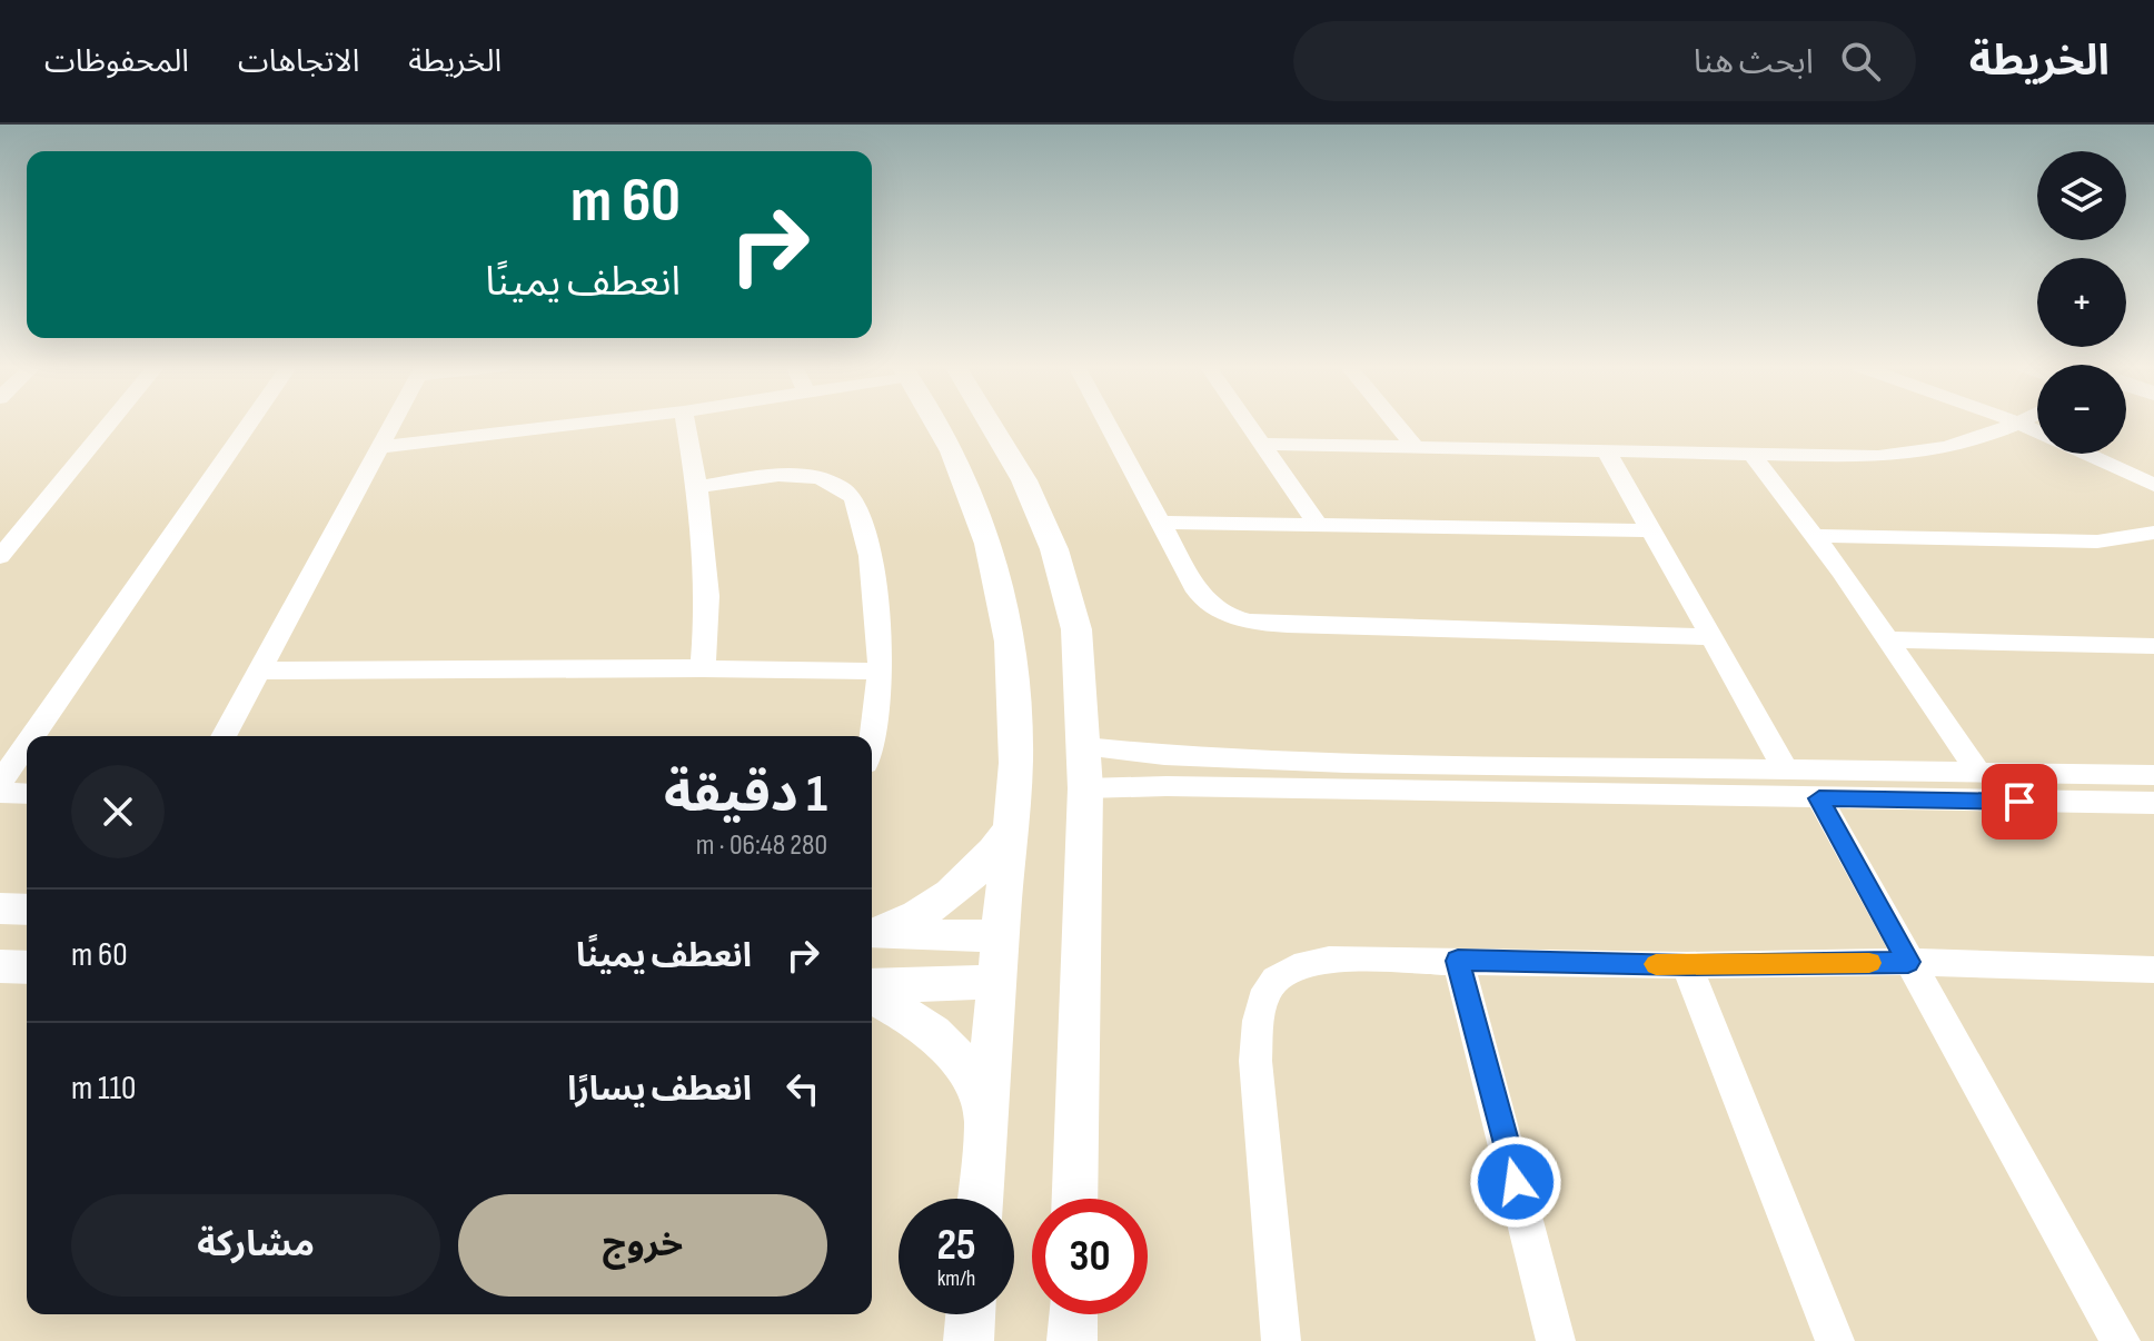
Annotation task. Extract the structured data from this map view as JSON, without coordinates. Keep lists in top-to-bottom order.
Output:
{
  "page": {
    "header": "الخريطة",
    "search": "ابحث هنا",
    "nav": ["الخريطة", "الاتجاهات", "المحفوظات"],
    "map_buttons": ["+", "−"],
    "turn": ["60 m", "انعطف يمينًا"],
    "heading": ["1 دقيقة", "280 m · 06:48"],
    "list": [
      {
        "name": "انعطف يمينًا",
        "value": "60 m"
      },
      {
        "name": "انعطف يسارًا",
        "value": "110 m"
      }
    ],
    "buttons": ["خروج", "مشاركة"],
    "speed": "25 km/h",
    "limit": "30"
  }
}
